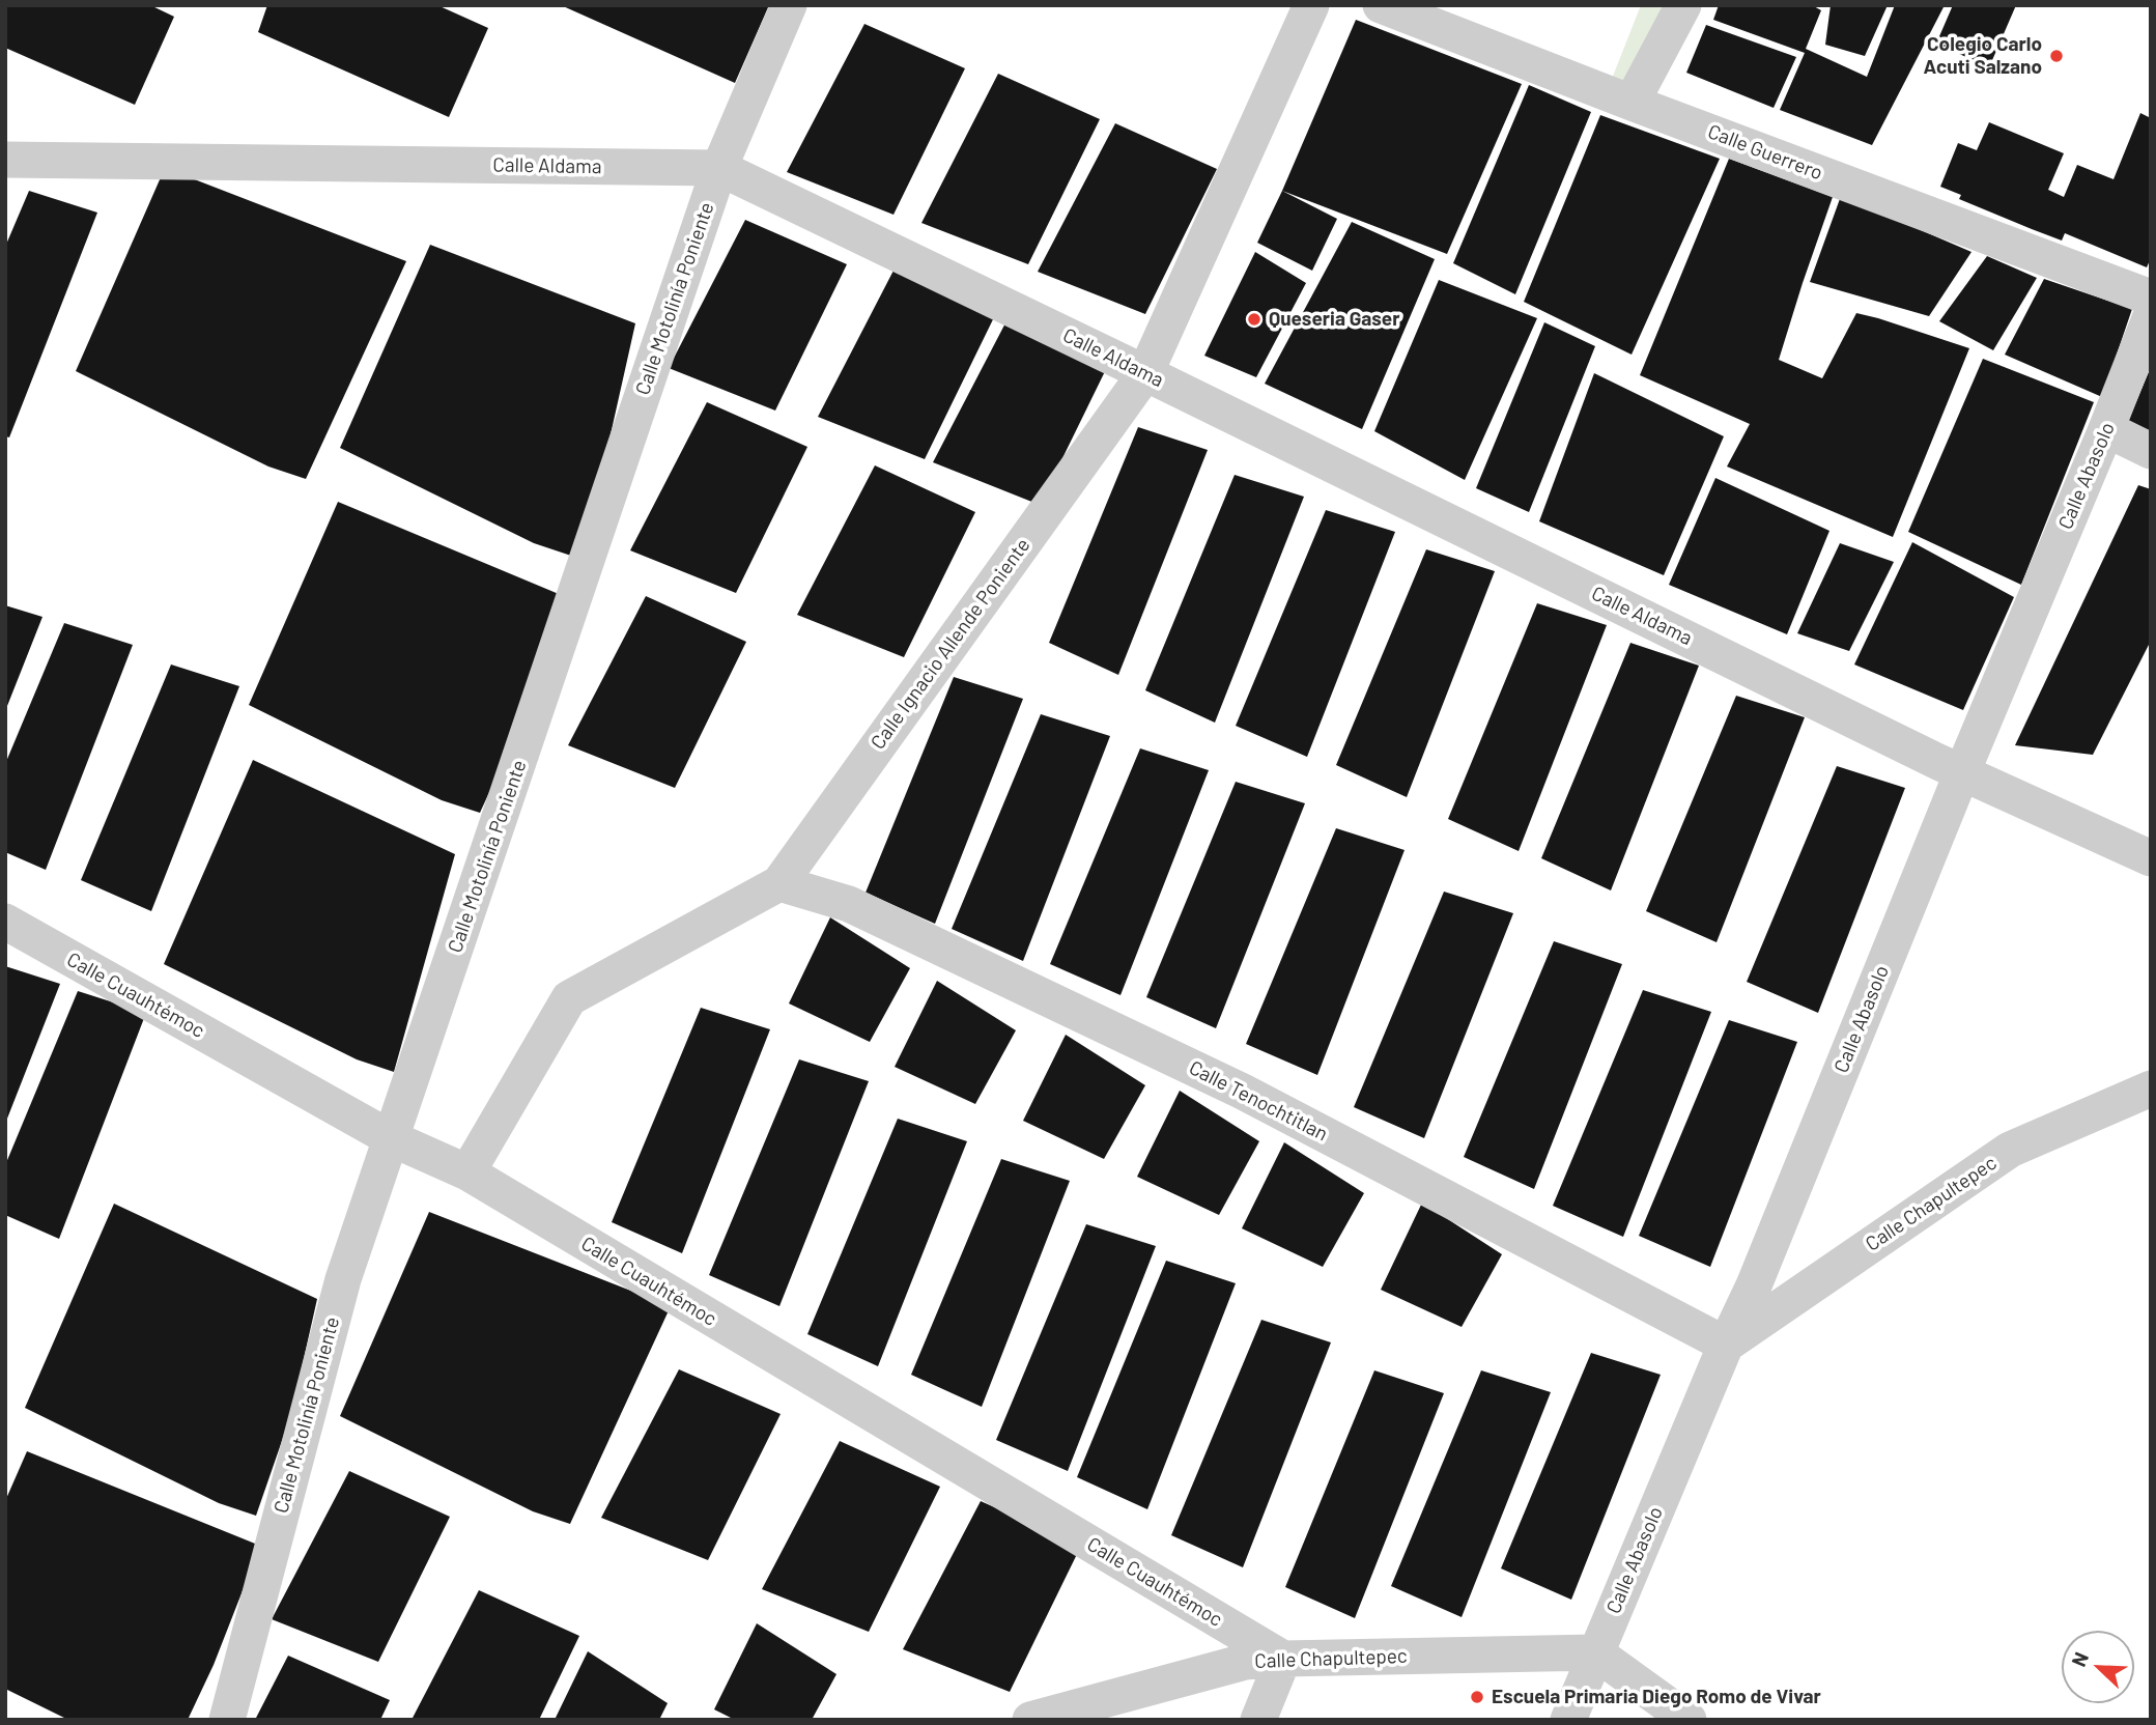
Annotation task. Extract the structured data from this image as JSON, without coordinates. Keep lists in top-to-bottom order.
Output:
{
  "streets": {
    "street": [
      "Calle Guerrero",
      "Calle Aldama",
      "Calle Motolinía Poniente",
      "Calle Abasolo",
      "Calle Ignacio Allende Poniente",
      "Calle Cuauhtémoc",
      "Calle Tenochtitlan",
      "Calle Chapultepec"
    ]
  },
  "crossings": [
    ["Calle Aldama", "Calle Motolinía Poniente"],
    ["Calle Aldama", "Calle Abasolo"],
    ["Calle Aldama", "Calle Ignacio Allende Poniente"],
    ["Calle Motolinía Poniente", "Calle Cuauhtémoc"],
    ["Calle Abasolo", "Calle Tenochtitlan"],
    ["Calle Abasolo", "Calle Chapultepec"],
    ["Calle Ignacio Allende Poniente", "Calle Cuauhtémoc"],
    ["Calle Ignacio Allende Poniente", "Calle Tenochtitlan"],
    ["Calle Cuauhtémoc", "Calle Chapultepec"],
    ["Calle Tenochtitlan", "Calle Chapultepec"]
  ],
  "places": ["Colegio Carlo Acuti Salzano", "Queseria Gaser", "Escuela Primaria Diego Romo de Vivar"],
  "north": "top left"
}
